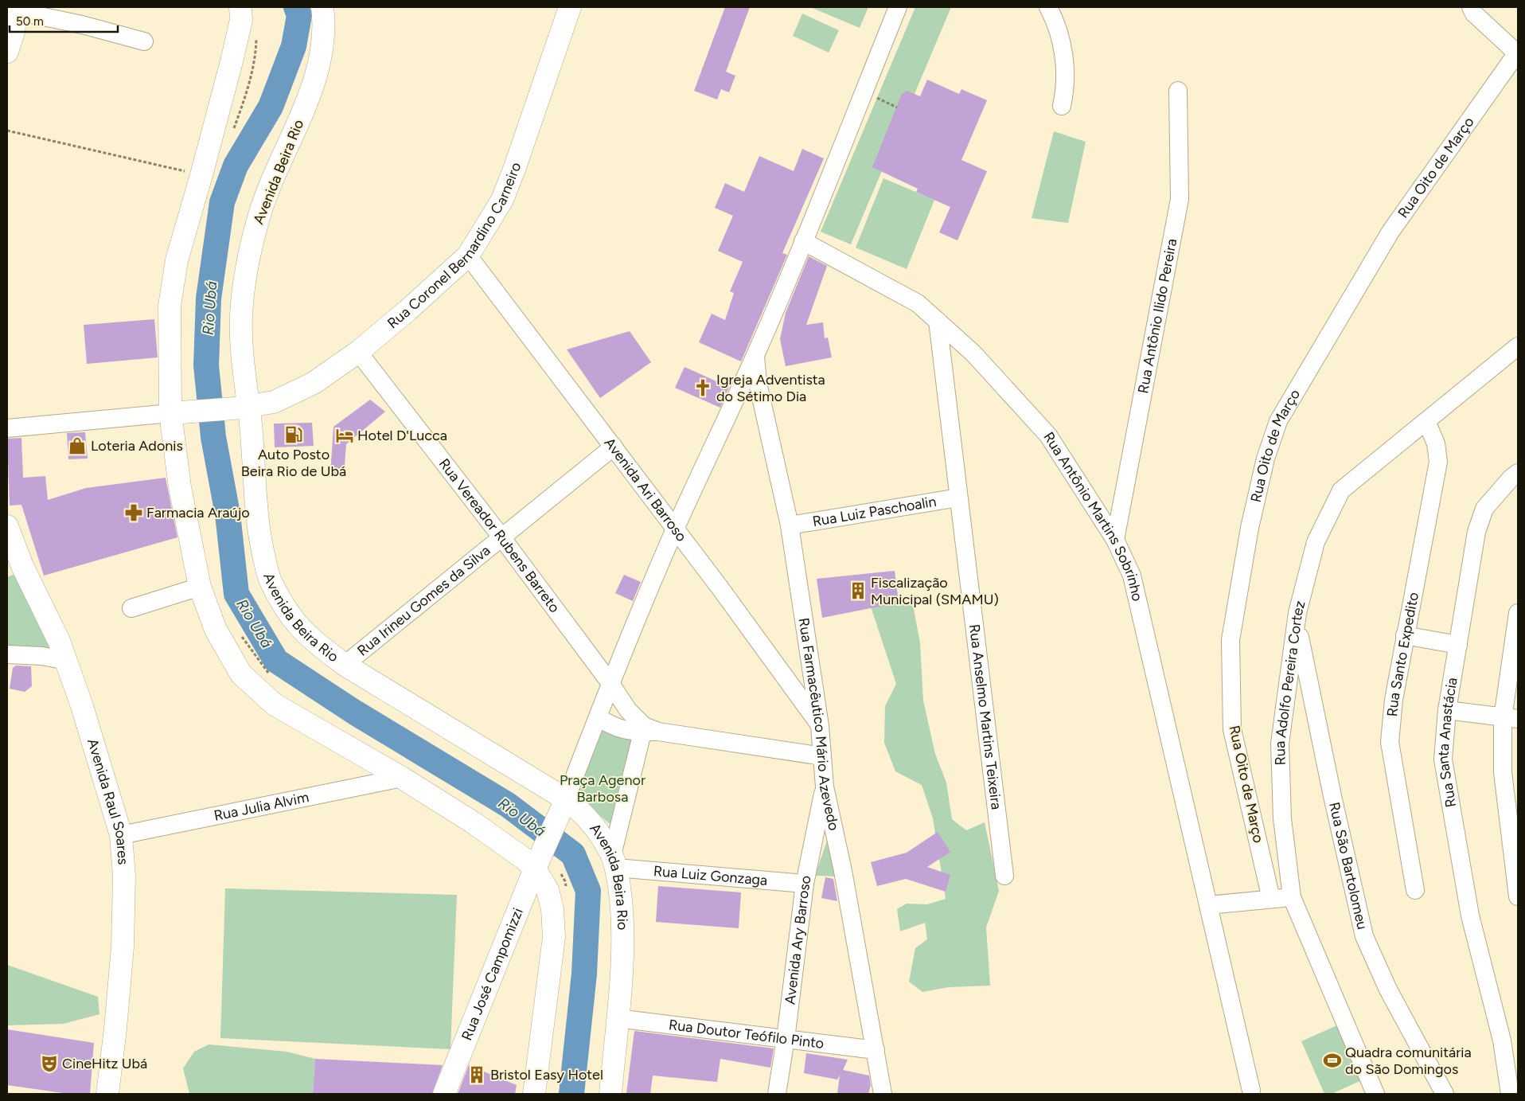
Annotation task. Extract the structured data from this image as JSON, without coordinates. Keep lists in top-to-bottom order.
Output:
{
  "streets": {
    "main road": [
      "Avenida Beira Rio",
      "Rua Coronel Bernardino Carneiro",
      "Avenida Raul Soares",
      "Rua José Campomizzi"
    ],
    "street": [
      "Rua Oito de Março",
      "Rua Antônio Ilido Pereira",
      "Avenida Ari Barroso",
      "Rua Luiz Paschoalin",
      "Rua Antônio Martins Sobrinho",
      "Rua Vereador Rubens Barreto",
      "Rua Irineu Gomes da Silva",
      "Rua Santo Expedito",
      "Rua Adolfo Pereira Cortez",
      "Rua Anselmo Martins Teixeira",
      "Rua Farmacêutico Mário Azevedo",
      "Rua Santa Anastácia",
      "Rua Julia Alvim",
      "Rua São Bartolomeu",
      "Rua Luiz Gonzaga",
      "Avenida Ary Barroso",
      "Rua Doutor Teófilo Pinto"
    ]
  },
  "crossings": [
    ["Avenida Beira Rio", "Rua Coronel Bernardino Carneiro"],
    ["Avenida Beira Rio", "Rua Irineu Gomes da Silva"],
    ["Avenida Beira Rio", "Rua Luiz Gonzaga"],
    ["Avenida Beira Rio", "Rua José Campomizzi"],
    ["Avenida Beira Rio", "Rua Doutor Teófilo Pinto"],
    ["Rua Coronel Bernardino Carneiro", "Avenida Ari Barroso"],
    ["Rua Coronel Bernardino Carneiro", "Rua Vereador Rubens Barreto"],
    ["Rua Antônio Ilido Pereira", "Rua Antônio Martins Sobrinho"],
    ["Avenida Ari Barroso", "Rua Irineu Gomes da Silva"],
    ["Avenida Ari Barroso", "Rua Farmacêutico Mário Azevedo"],
    ["Rua Luiz Paschoalin", "Rua Anselmo Martins Teixeira"],
    ["Rua Luiz Paschoalin", "Rua Farmacêutico Mário Azevedo"],
    ["Rua Antônio Martins Sobrinho", "Rua Anselmo Martins Teixeira"],
    ["Rua Vereador Rubens Barreto", "Rua Irineu Gomes da Silva"],
    ["Rua Santo Expedito", "Rua Adolfo Pereira Cortez"],
    ["Rua Adolfo Pereira Cortez", "Rua São Bartolomeu"],
    ["Rua Farmacêutico Mário Azevedo", "Avenida Ary Barroso"],
    ["Rua Farmacêutico Mário Azevedo", "Rua Doutor Teófilo Pinto"],
    ["Avenida Raul Soares", "Rua Julia Alvim"],
    ["Rua Luiz Gonzaga", "Avenida Ary Barroso"],
    ["Avenida Ary Barroso", "Rua Doutor Teófilo Pinto"]
  ],
  "water": ["Rio Ubá"],
  "parks": ["Praça Agenor Barbosa"],
  "places": {
    "church": ["Igreja Adventista do Sétimo Dia"],
    "fuel station": ["Auto Posto Beira Rio de Ubá"],
    "hotel": ["Hotel D'Lucca"],
    "shop": ["Loteria Adonis"],
    "pharmacy": ["Farmacia Araújo"],
    "building": ["Fiscalização Municipal (SMAMU)", "Bristol Easy Hotel"],
    "sports": ["Quadra comunitária do São Domingos"],
    "theatre": ["CineHitz Ubá"]
  },
  "scale_bar": "50 m"
}
